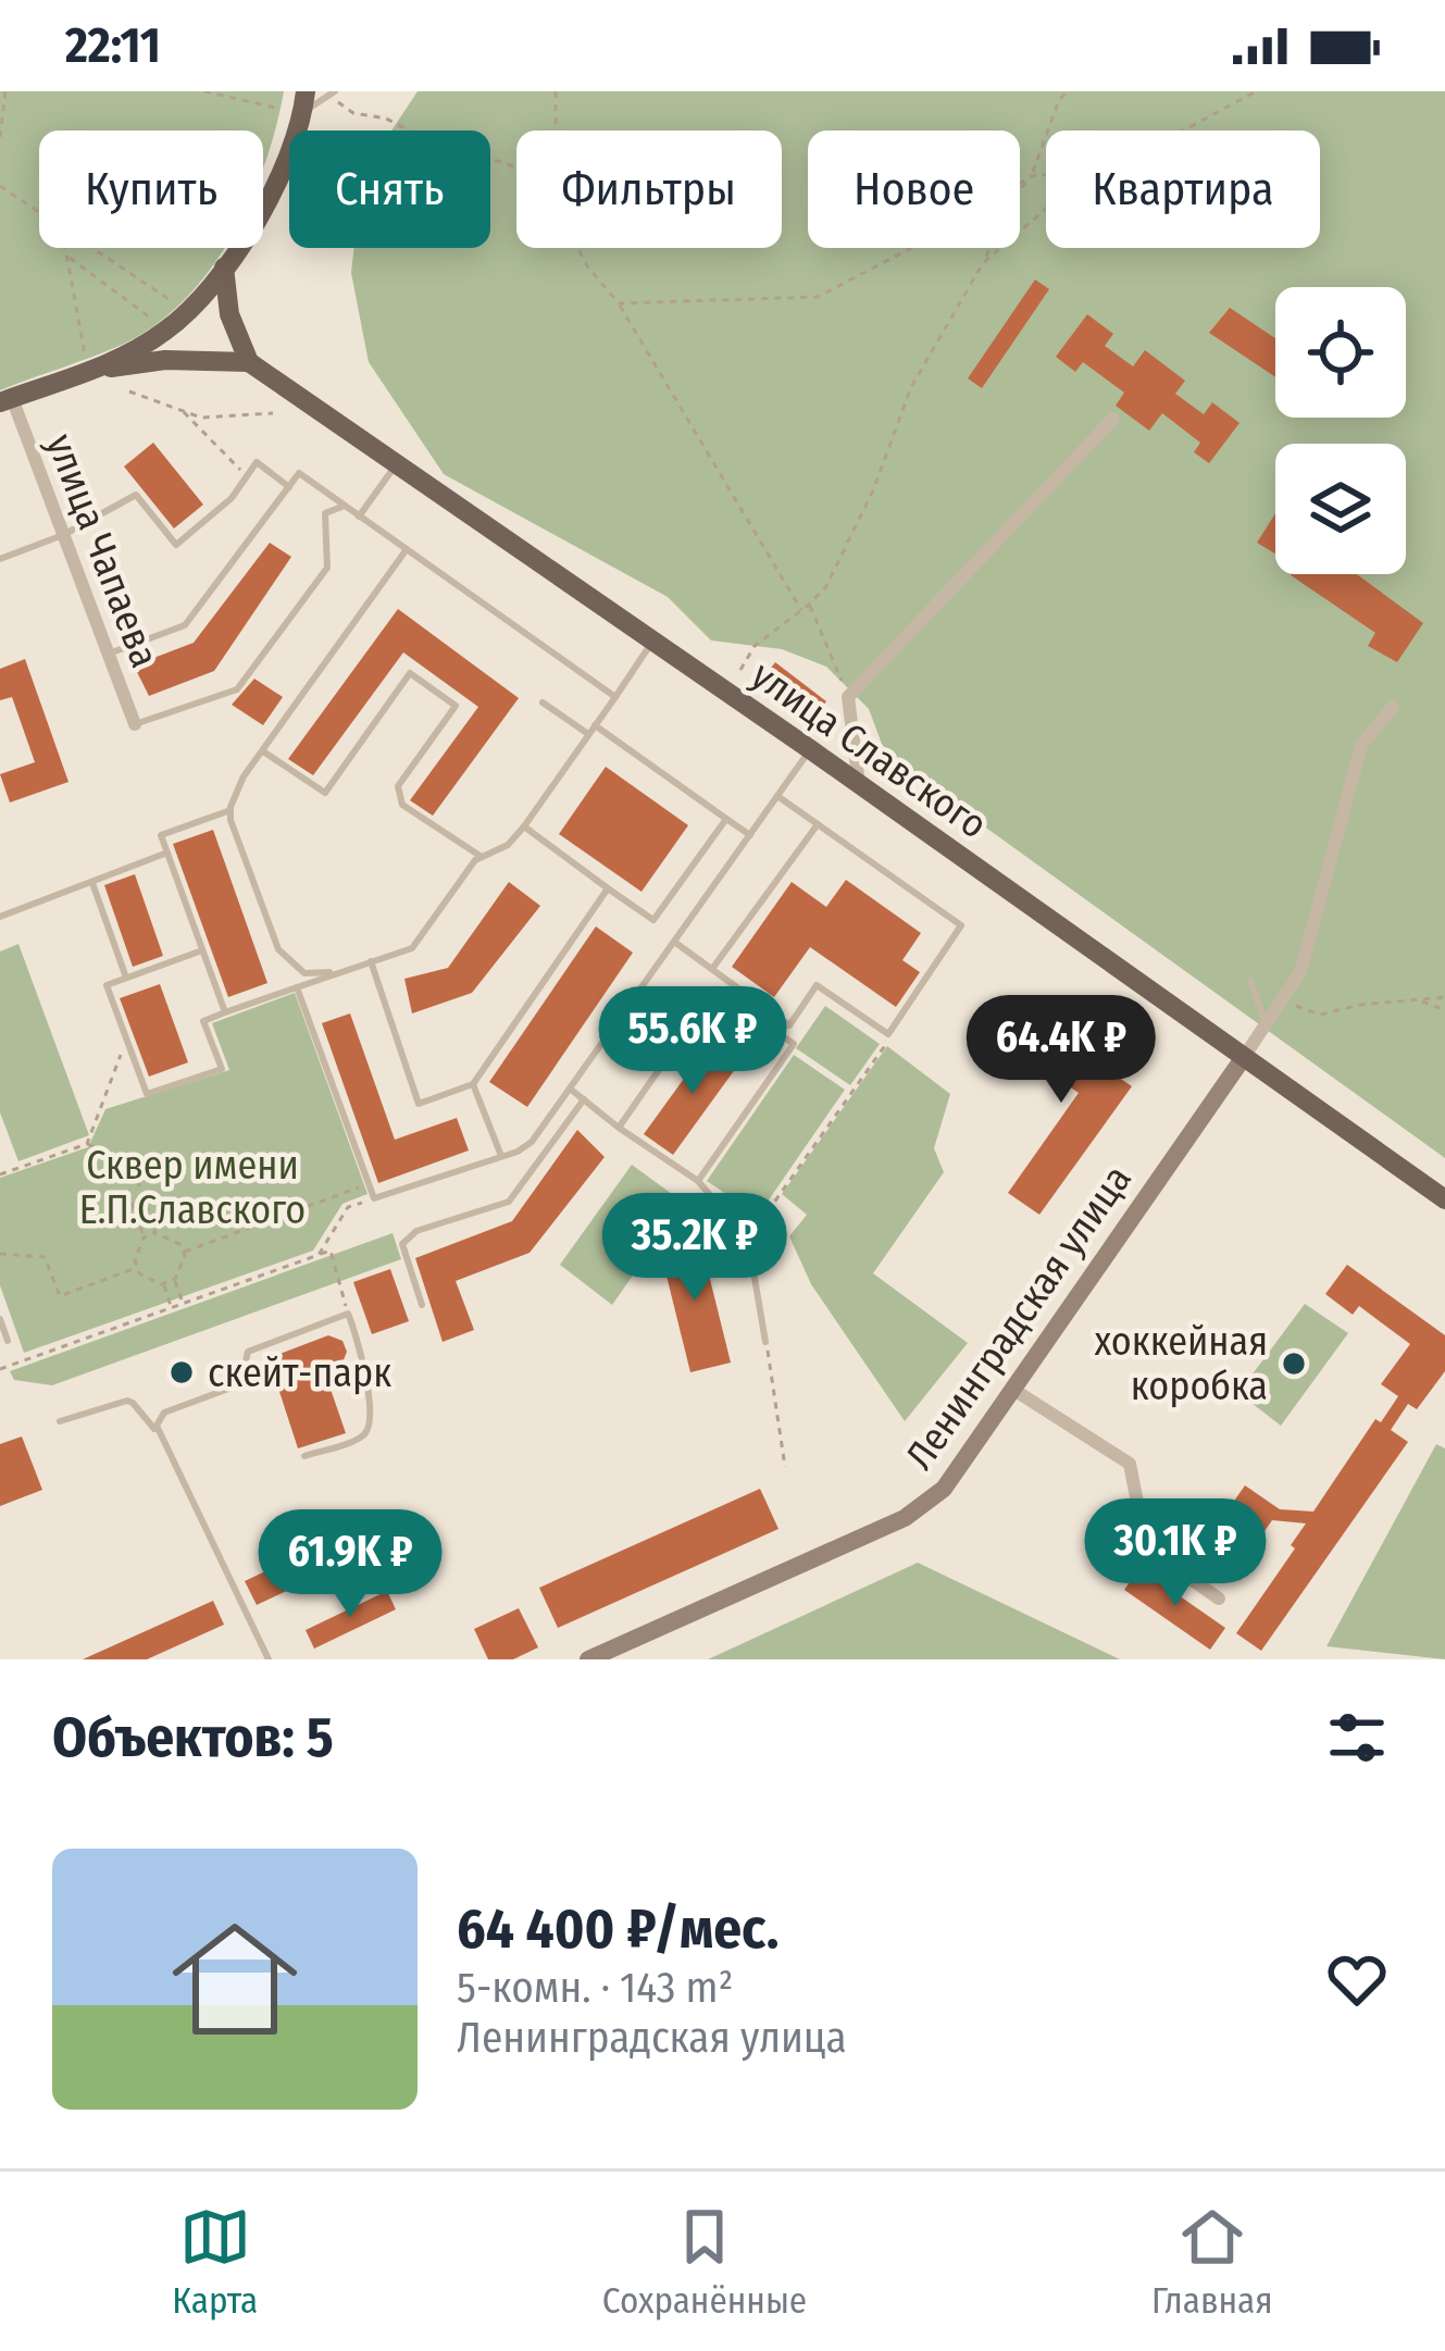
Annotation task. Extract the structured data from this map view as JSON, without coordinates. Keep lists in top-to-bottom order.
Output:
{
  "streets": {
    "main road": ["улица Славского"],
    "street": ["улица Чапаева", "Ленинградская улица"]
  },
  "crossings": [
    ["улица Славского", "Ленинградская улица"]
  ],
  "parks": ["Сквер имени Е.П.Славского"],
  "places": ["хоккейная коробка", "скейт-парк"],
  "page": {
    "status": "22:11",
    "chip": [
      "Купить",
      "Снять",
      "Фильтры",
      "Новое",
      "Квартира"
    ],
    "price": [
      "55.6K ₽",
      "64.4K ₽",
      "35.2K ₽",
      "30.1K ₽",
      "61.9K ₽"
    ],
    "heading": "Объектов: 5",
    "list": [
      {
        "name": "64 400 ₽/мес.",
        "note": "5-комн. · 143 m² · Ленинградская улица"
      }
    ],
    "tabs": ["Карта", "Сохранённые", "Главная"]
  }
}
